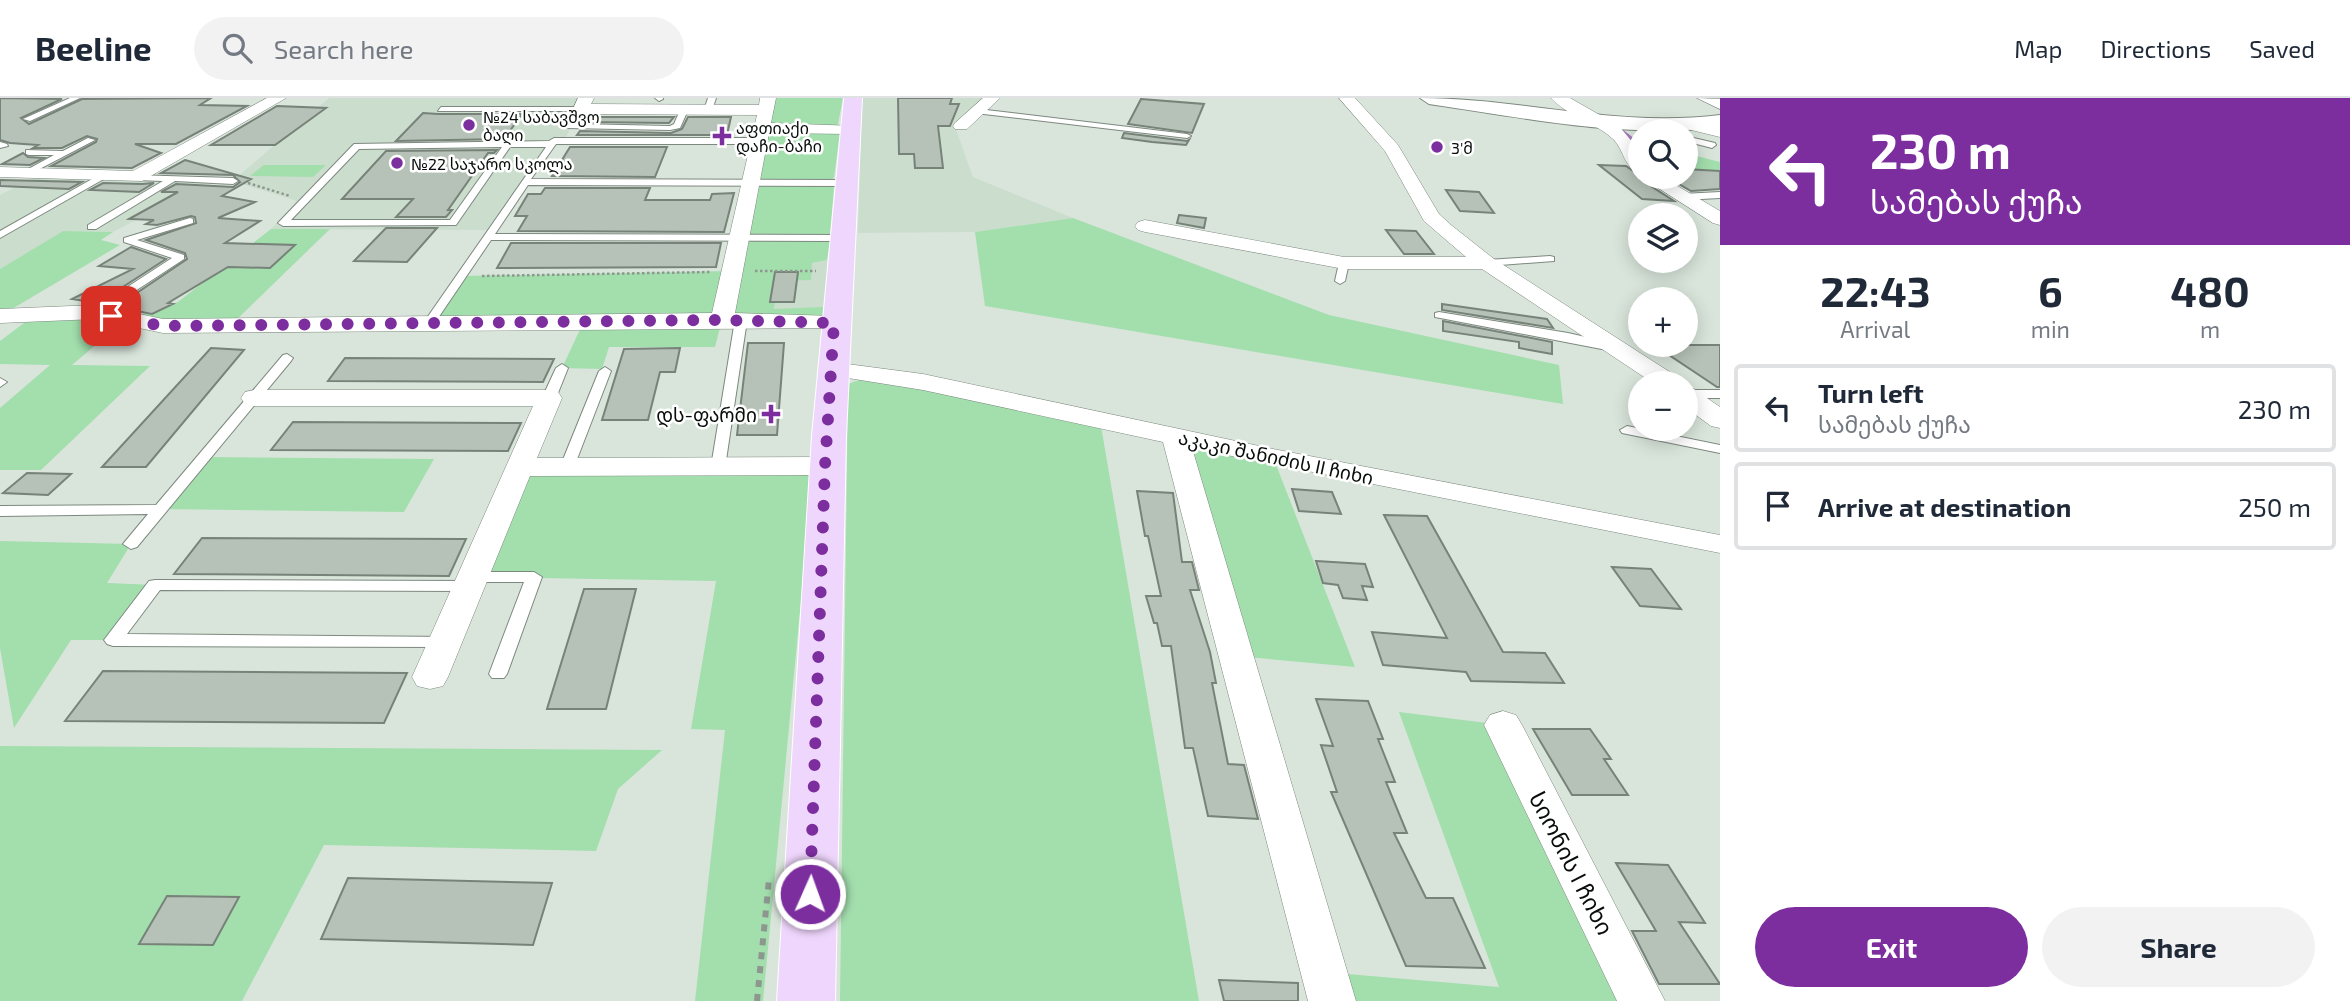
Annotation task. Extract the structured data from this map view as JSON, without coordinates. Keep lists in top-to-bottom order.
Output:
{
  "streets": {
    "street": ["აკაკი შანიძის II ჩიხი", "სიონის I ჩიხი"]
  },
  "places": {
    "other": ["№24 საბავშვო ბაღი", "3'მ", "№22 საჯარო სკოლა"],
    "health": ["აფთიაქი დაჩი-ბაჩი", "დს-ფარმი"]
  },
  "page": {
    "header": "Beeline",
    "search": "Search here",
    "nav": ["Map", "Directions", "Saved"],
    "turn": ["230 m", "სამებას ქუჩა"],
    "map_buttons": ["+", "−"],
    "eta": [
      "22:43",
      "Arrival",
      "6",
      "min",
      "480",
      "m"
    ],
    "list": [
      {
        "name": "Turn left",
        "note": "სამებას ქუჩა",
        "value": "230 m"
      },
      {
        "name": "Arrive at destination",
        "value": "250 m"
      }
    ],
    "buttons": ["Exit", "Share"]
  }
}
